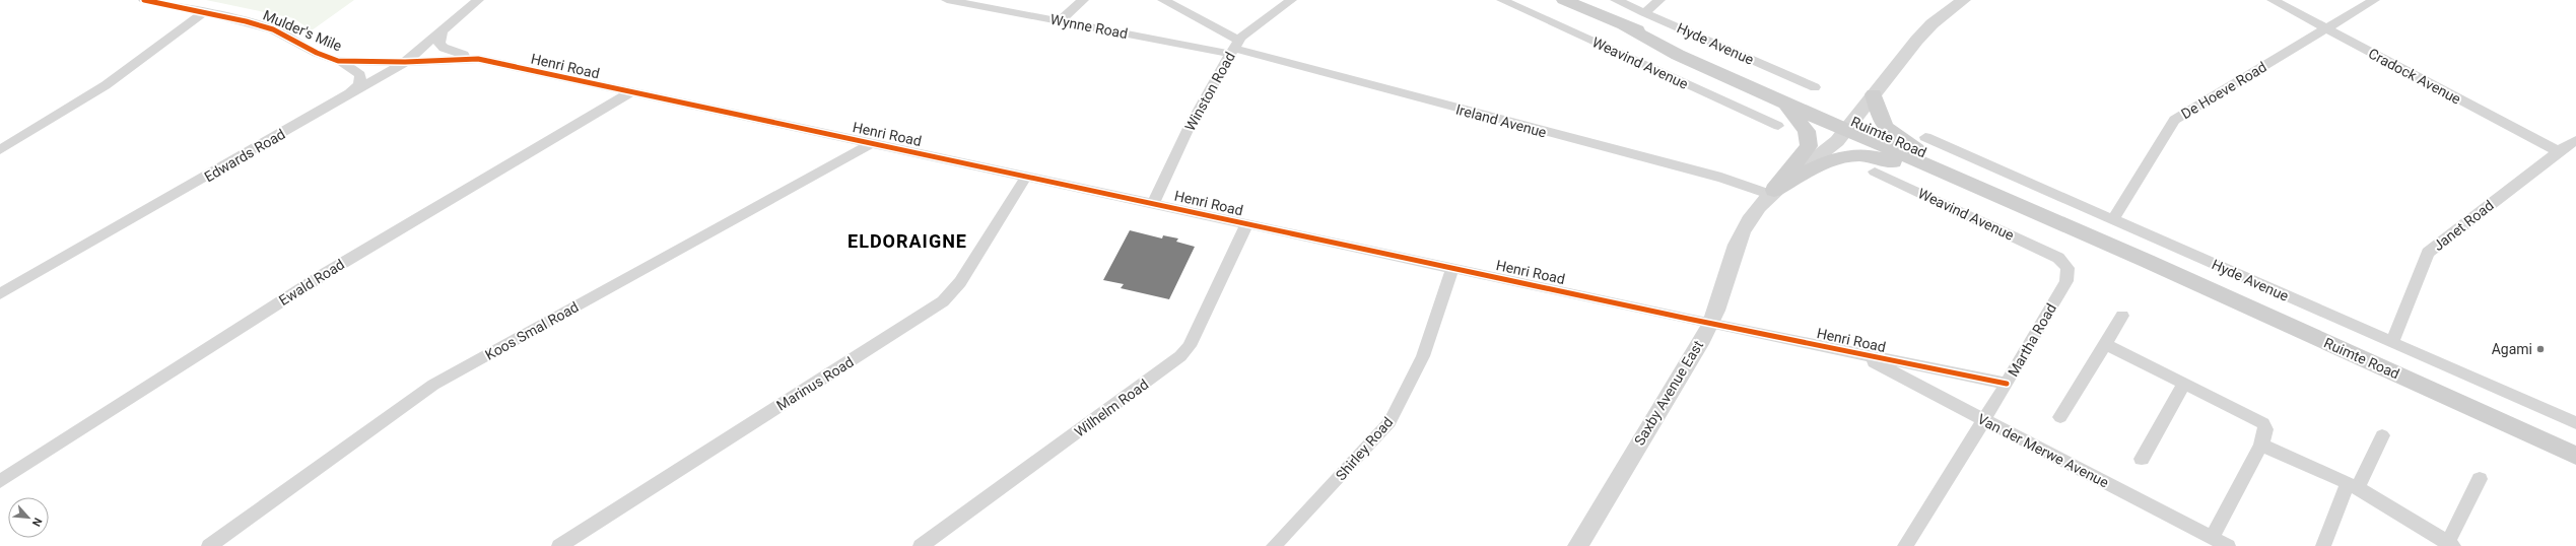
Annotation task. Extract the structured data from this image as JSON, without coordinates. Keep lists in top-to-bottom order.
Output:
{
  "streets": {
    "main road": ["Ruimte Road"],
    "street": [
      "Wynne Road",
      "Mulder's Mile",
      "Hyde Avenue",
      "Weavind Avenue",
      "Henri Road",
      "Cradock Avenue",
      "De Hoeve Road",
      "Winston Road",
      "Ireland Avenue",
      "Edwards Road",
      "Janet Road",
      "Ewald Road",
      "Koos Smal Road",
      "Martha Road",
      "Marinus Road",
      "Saxby Avenue East",
      "Wilhelm Road",
      "Shirley Road",
      "Van der Merwe Avenue"
    ]
  },
  "crossings": [
    ["Wynne Road", "Winston Road"],
    ["Wynne Road", "Ireland Avenue"],
    ["Mulder's Mile", "Henri Road"],
    ["Mulder's Mile", "Edwards Road"],
    ["Hyde Avenue", "De Hoeve Road"],
    ["Hyde Avenue", "Ruimte Road"],
    ["Hyde Avenue", "Janet Road"],
    ["Weavind Avenue", "Martha Road"],
    ["Henri Road", "Winston Road"],
    ["Henri Road", "Edwards Road"],
    ["Henri Road", "Ewald Road"],
    ["Henri Road", "Koos Smal Road"],
    ["Henri Road", "Martha Road"],
    ["Henri Road", "Marinus Road"],
    ["Henri Road", "Saxby Avenue East"],
    ["Henri Road", "Wilhelm Road"],
    ["Henri Road", "Shirley Road"],
    ["Henri Road", "Van der Merwe Avenue"],
    ["Cradock Avenue", "De Hoeve Road"],
    ["Cradock Avenue", "Janet Road"],
    ["Winston Road", "Ireland Avenue"],
    ["Ireland Avenue", "Saxby Avenue East"],
    ["Ruimte Road", "Saxby Avenue East"],
    ["Martha Road", "Van der Merwe Avenue"]
  ],
  "districts": ["ELDORAIGNE"],
  "places": ["Agami"],
  "north": "bottom right"
}
